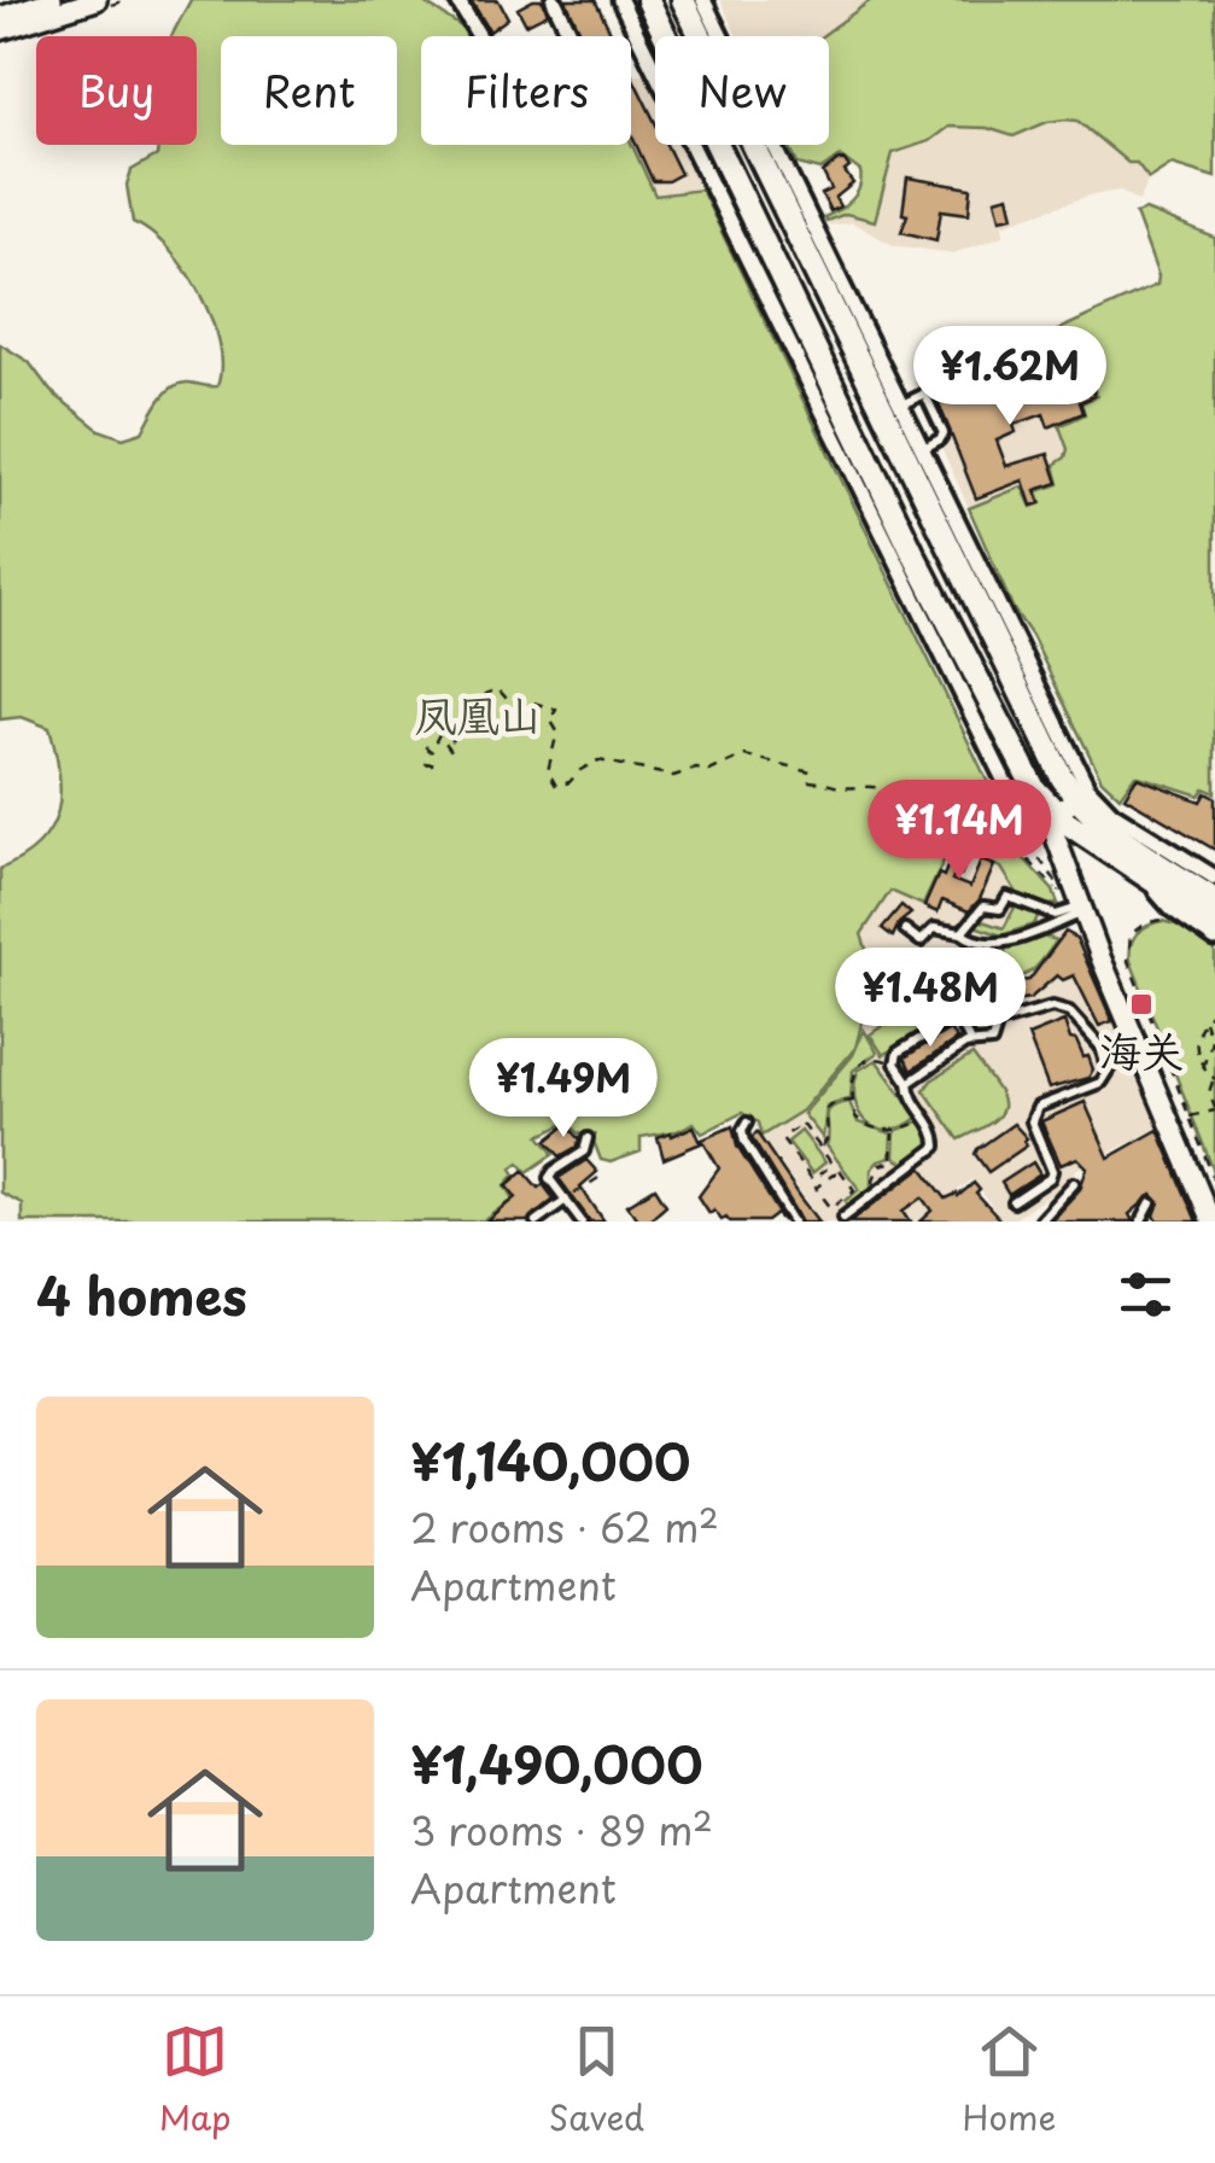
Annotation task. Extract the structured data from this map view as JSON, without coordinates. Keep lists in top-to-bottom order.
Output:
{
  "parks": ["凤凰山"],
  "places": {
    "transit": ["海关"]
  },
  "page": {
    "chip": [
      "Buy",
      "Rent",
      "Filters",
      "New"
    ],
    "price": [
      "¥1.62M",
      "¥1.14M",
      "¥1.48M",
      "¥1.49M"
    ],
    "heading": "4 homes",
    "list": [
      {
        "name": "¥1,140,000",
        "note": "2 rooms · 62 m² · Apartment"
      },
      {
        "name": "¥1,490,000",
        "note": "3 rooms · 89 m² · Apartment"
      }
    ],
    "tabs": ["Map", "Saved", "Home"]
  }
}
